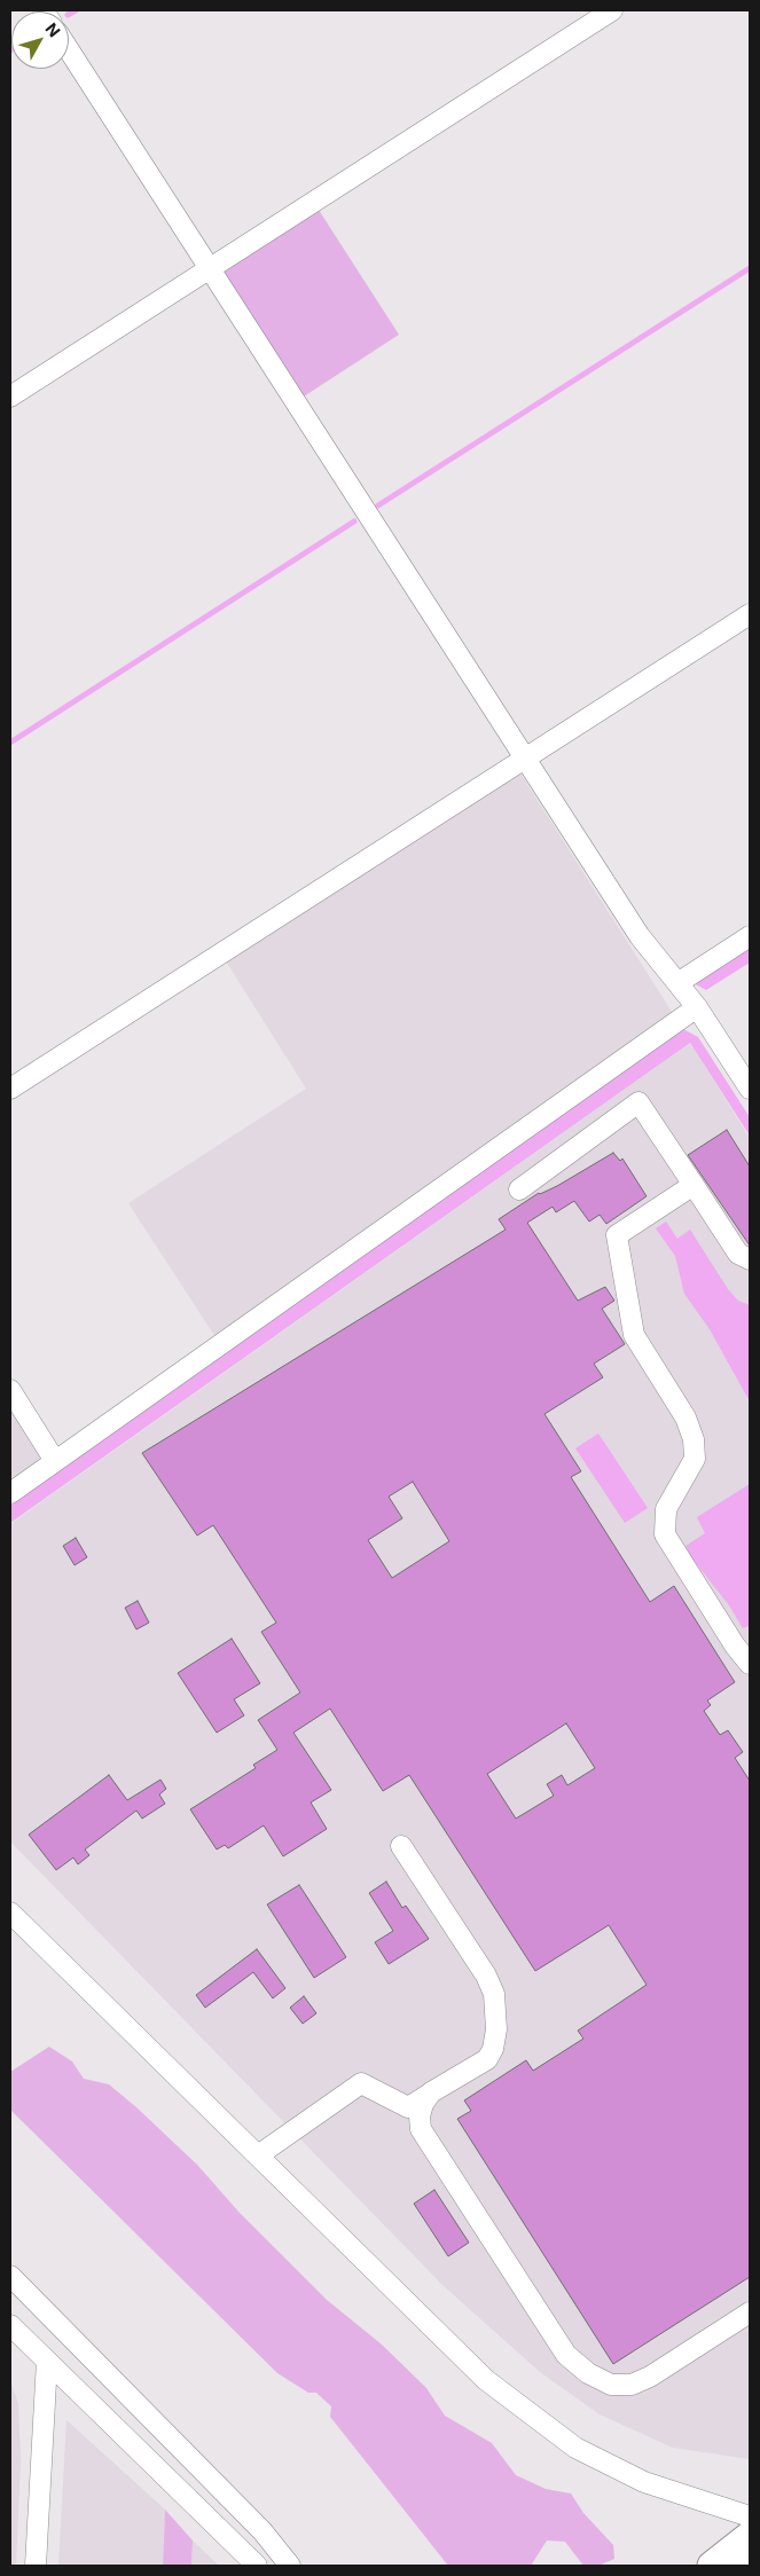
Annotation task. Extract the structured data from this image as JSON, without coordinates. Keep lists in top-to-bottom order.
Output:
{
  "north": "top right"
}
